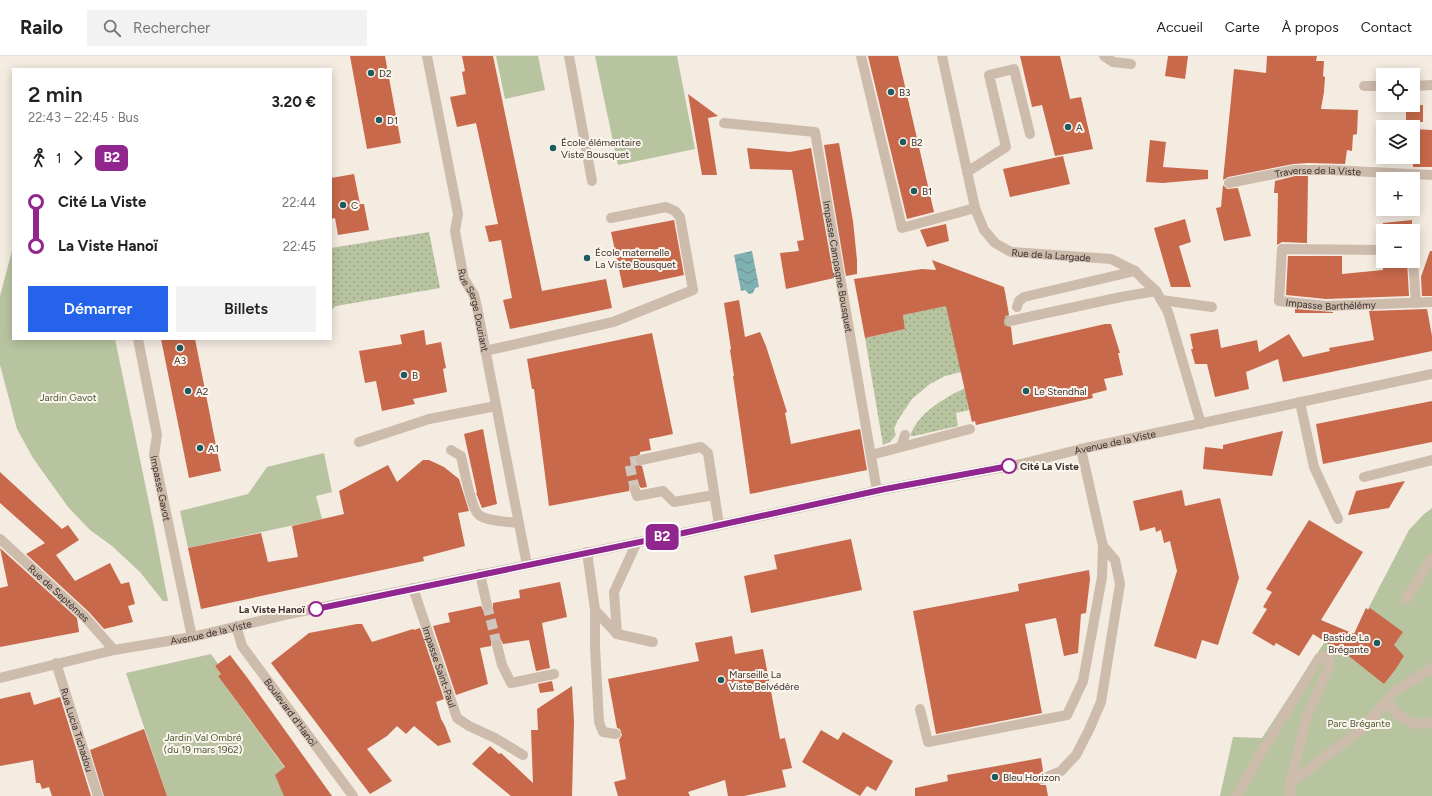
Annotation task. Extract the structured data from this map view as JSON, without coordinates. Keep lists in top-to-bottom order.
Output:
{
  "streets": {
    "street": [
      "Traverse de la Viste",
      "Rue de la Largade",
      "Impasse Campagne Bousquet",
      "Impasse Barthélémy",
      "Rue Serge Douriant",
      "Avenue de la Viste",
      "Impasse Gavot",
      "Rue de Septèmes",
      "Impasse Saint-Paul",
      "Boulevard d'Hanoï",
      "Rue Lucia Tichadou"
    ]
  },
  "crossings": [
    ["Rue de la Largade", "Avenue de la Viste"],
    ["Impasse Campagne Bousquet", "Avenue de la Viste"],
    ["Rue Serge Douriant", "Avenue de la Viste"],
    ["Avenue de la Viste", "Impasse Gavot"],
    ["Avenue de la Viste", "Rue de Septèmes"],
    ["Avenue de la Viste", "Impasse Saint-Paul"],
    ["Avenue de la Viste", "Boulevard d'Hanoï"],
    ["Avenue de la Viste", "Rue Lucia Tichadou"]
  ],
  "parks": ["Jardin Gavot", "Parc Brégante", "Jardin Val Ombré (du 19 mars 1962)"],
  "places": [
    "D2",
    "B3",
    "D1",
    "A",
    "B2",
    "École élémentaire Viste Bousquet",
    "B1",
    "C",
    "École maternelle La Viste Bousquet",
    "A3",
    "B",
    "A2",
    "Le Stendhal",
    "A1",
    "Cité La Viste",
    "La Viste Hanoï",
    "Bastide La Brégante",
    "Marseille La Viste Belvédère",
    "Bleu Horizon"
  ],
  "lines": ["bus line B2"],
  "page": {
    "header": "Railo",
    "search": "Rechercher",
    "nav": [
      "Accueil",
      "Carte",
      "À propos",
      "Contact"
    ],
    "on_map": "B2",
    "map_buttons": ["+", "−"],
    "heading": ["2 min", "22:43 – 22:45 · Bus", "3.20 €"],
    "legs": ["1", "B2"],
    "list": [
      {
        "name": "Cité La Viste",
        "value": "22:44"
      },
      {
        "name": "La Viste Hanoï",
        "value": "22:45"
      }
    ],
    "buttons": ["Démarrer", "Billets"]
  }
}
